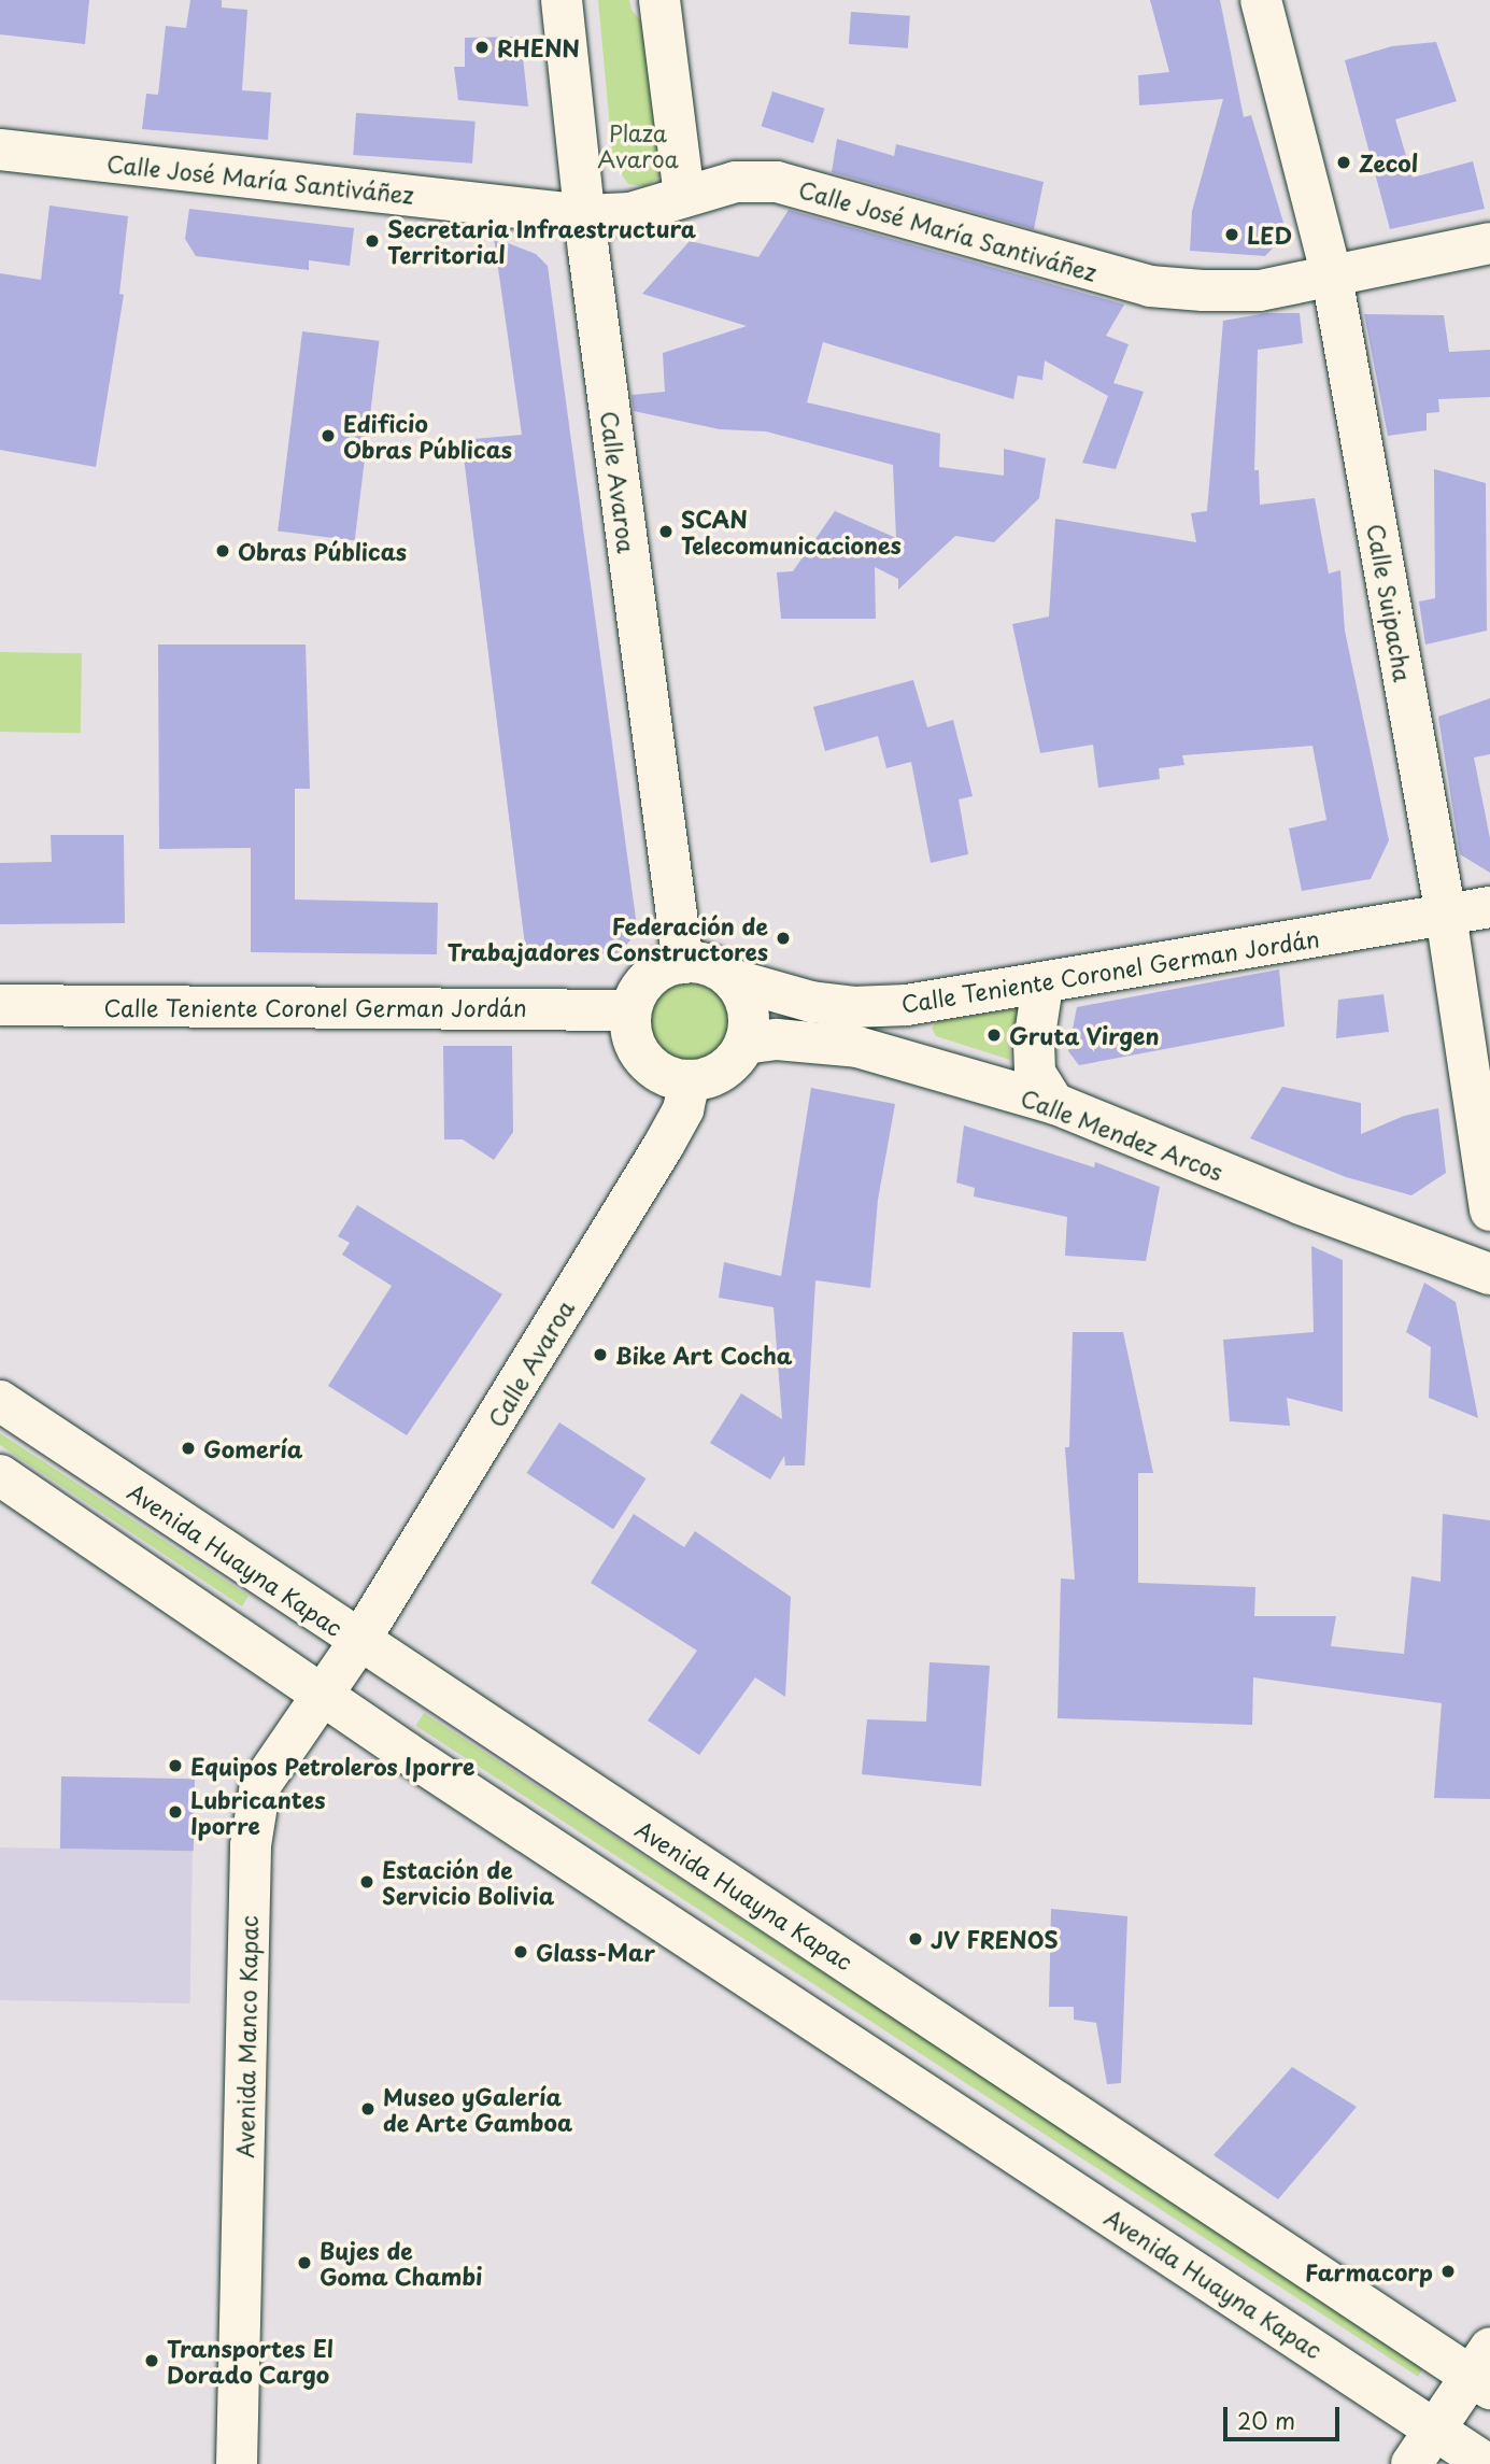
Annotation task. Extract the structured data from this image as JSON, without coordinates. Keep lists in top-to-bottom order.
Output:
{
  "streets": {
    "street": [
      "Calle José María Santiváñez",
      "Calle Avaroa",
      "Calle Suipacha",
      "Calle Teniente Coronel German Jordán",
      "Calle Mendez Arcos",
      "Avenida Huayna Kapac",
      "Avenida Manco Kapac"
    ]
  },
  "crossings": [
    ["Calle José María Santiváñez", "Calle Avaroa"],
    ["Calle José María Santiváñez", "Calle Suipacha"],
    ["Calle Avaroa", "Calle Teniente Coronel German Jordán"],
    ["Calle Avaroa", "Calle Mendez Arcos"],
    ["Calle Avaroa", "Avenida Huayna Kapac"],
    ["Calle Avaroa", "Avenida Manco Kapac"],
    ["Calle Suipacha", "Calle Teniente Coronel German Jordán"],
    ["Calle Teniente Coronel German Jordán", "Calle Mendez Arcos"],
    ["Avenida Huayna Kapac", "Avenida Manco Kapac"]
  ],
  "parks": ["Plaza Avaroa"],
  "places": [
    "RHENN",
    "Zecol",
    "LED",
    "Secretaria Infraestructura Territorial",
    "Edificio Obras Públicas",
    "SCAN Telecomunicaciones",
    "Obras Públicas",
    "Federación de Trabajadores Constructores",
    "Gruta Virgen",
    "Bike Art Cocha",
    "Gomería",
    "Equipos Petroleros Iporre",
    "Lubricantes Iporre",
    "Estación de Servicio Bolivia",
    "JV FRENOS",
    "Glass-Mar",
    "Museo yGalería de Arte Gamboa",
    "Bujes de Goma Chambi",
    "Farmacorp",
    "Transportes El Dorado Cargo"
  ],
  "scale_bar": "20 m"
}
